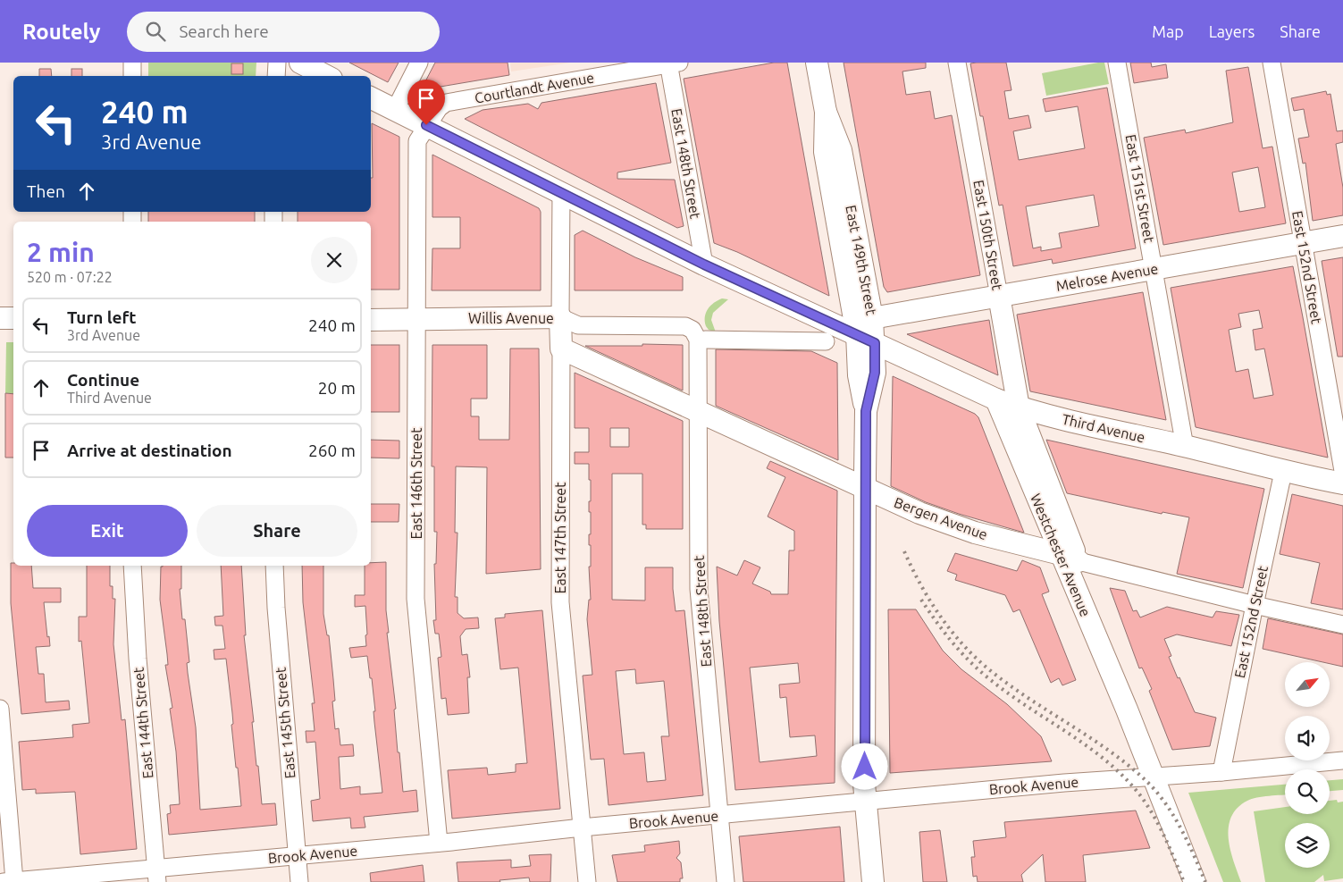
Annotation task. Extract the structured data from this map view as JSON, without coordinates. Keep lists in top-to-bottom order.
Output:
{
  "streets": {
    "main road": [
      "East 150th Street",
      "East 149th Street",
      "Melrose Avenue",
      "Willis Avenue",
      "Third Avenue",
      "Bergen Avenue",
      "East 147th Street",
      "Westchester Avenue"
    ],
    "street": [
      "Courtlandt Avenue",
      "East 148th Street",
      "East 151st Street",
      "East 152nd Street",
      "East 146th Street",
      "East 144th Street",
      "East 145th Street",
      "Brook Avenue"
    ]
  },
  "crossings": [
    ["Courtlandt Avenue", "East 148th Street"],
    ["Courtlandt Avenue", "Third Avenue"],
    ["Courtlandt Avenue", "East 146th Street"],
    ["East 148th Street", "Willis Avenue"],
    ["East 148th Street", "Third Avenue"],
    ["East 148th Street", "Bergen Avenue"],
    ["East 148th Street", "Brook Avenue"],
    ["East 151st Street", "Melrose Avenue"],
    ["East 151st Street", "Third Avenue"],
    ["East 150th Street", "Melrose Avenue"],
    ["East 150th Street", "Third Avenue"],
    ["East 150th Street", "Westchester Avenue"],
    ["East 149th Street", "Melrose Avenue"],
    ["East 149th Street", "Third Avenue"],
    ["East 149th Street", "Bergen Avenue"],
    ["East 149th Street", "Brook Avenue"],
    ["East 152nd Street", "Melrose Avenue"],
    ["East 152nd Street", "Third Avenue"],
    ["East 152nd Street", "Bergen Avenue"],
    ["East 152nd Street", "Brook Avenue"],
    ["Willis Avenue", "East 146th Street"],
    ["Willis Avenue", "East 147th Street"],
    ["Third Avenue", "East 146th Street"],
    ["Third Avenue", "East 147th Street"],
    ["Third Avenue", "Westchester Avenue"],
    ["East 146th Street", "Brook Avenue"],
    ["Bergen Avenue", "East 147th Street"],
    ["Bergen Avenue", "Westchester Avenue"],
    ["East 147th Street", "Brook Avenue"],
    ["Westchester Avenue", "Brook Avenue"],
    ["East 144th Street", "Brook Avenue"],
    ["East 145th Street", "Brook Avenue"]
  ],
  "north": "top right",
  "page": {
    "header": "Routely",
    "search": "Search here",
    "nav": ["Map", "Layers", "Share"],
    "turn": ["240 m", "3rd Avenue"],
    "then": "Then",
    "heading": ["2 min", "520 m · 07:22"],
    "list": [
      {
        "name": "Turn left",
        "note": "3rd Avenue",
        "value": "240 m"
      },
      {
        "name": "Continue",
        "note": "Third Avenue",
        "value": "20 m"
      },
      {
        "name": "Arrive at destination",
        "value": "260 m"
      }
    ],
    "buttons": ["Exit", "Share"]
  }
}
